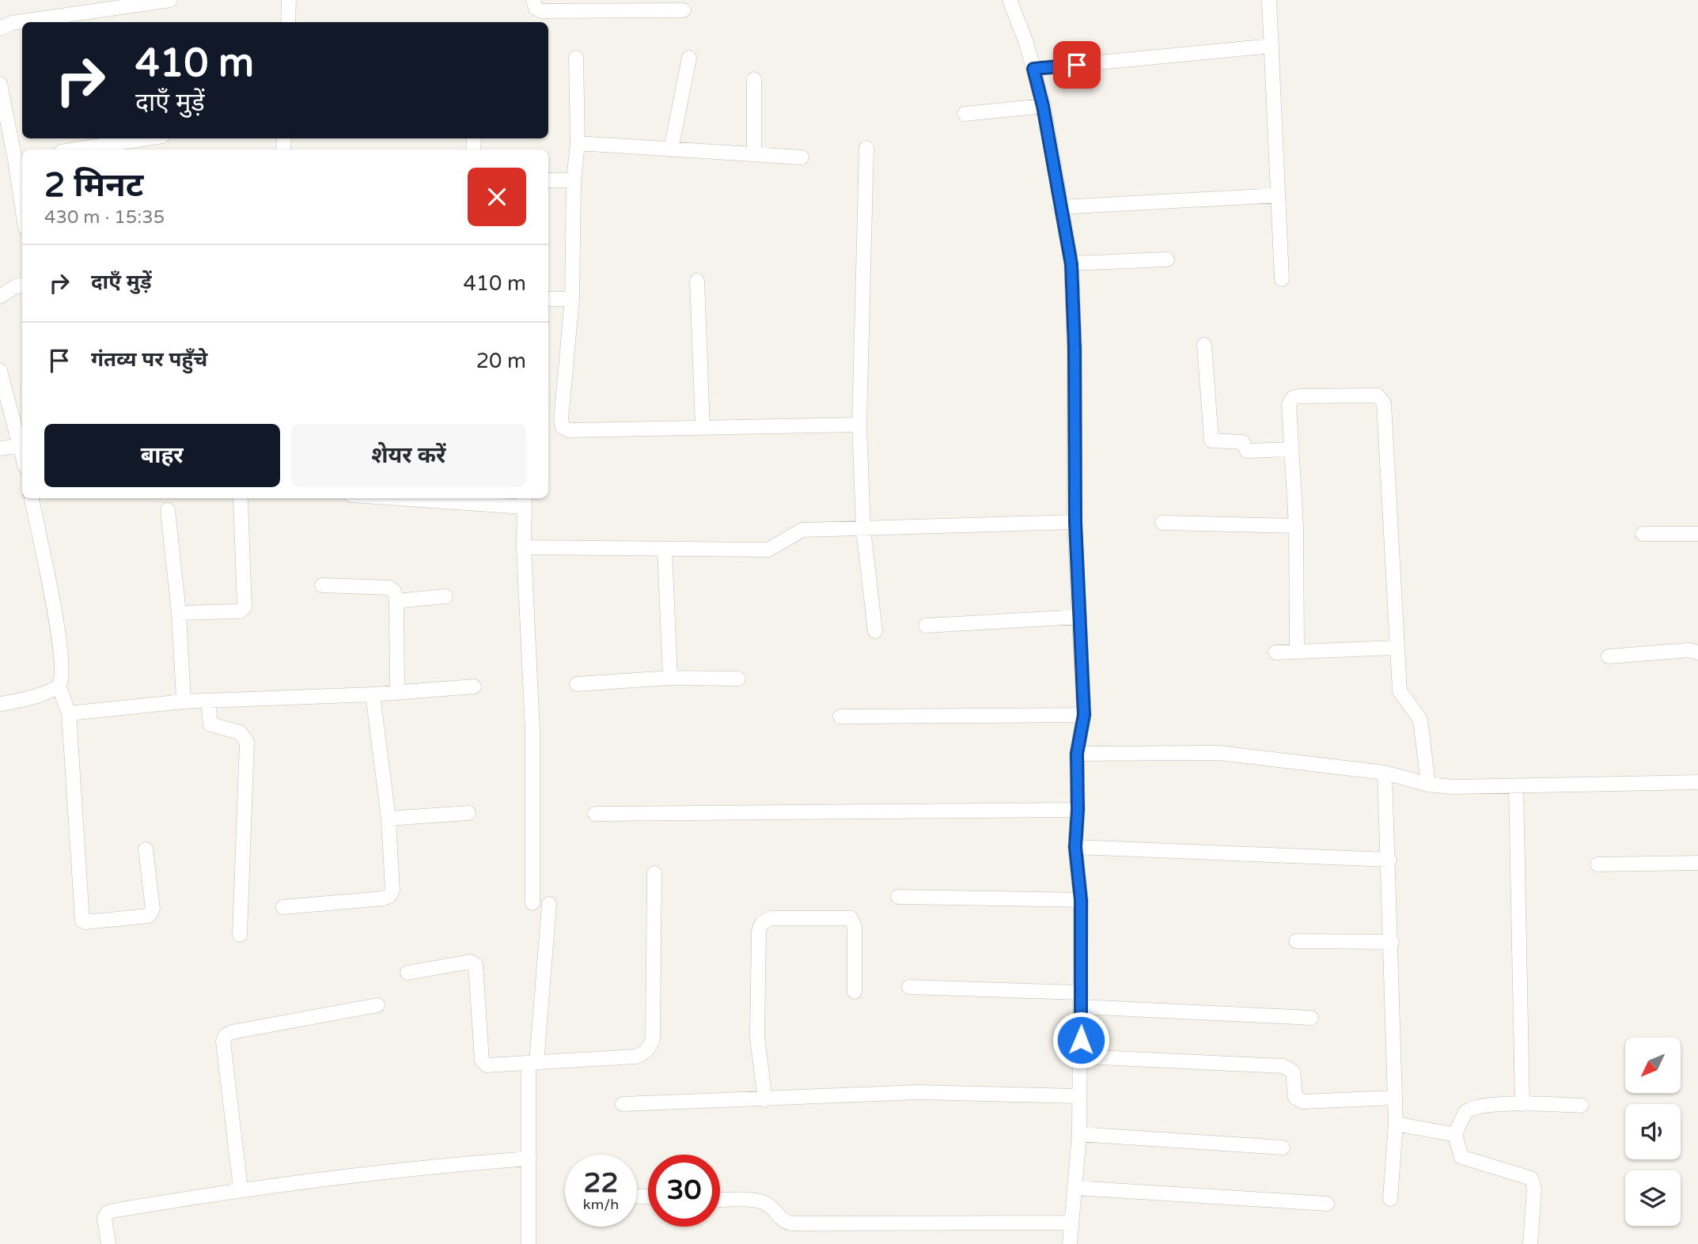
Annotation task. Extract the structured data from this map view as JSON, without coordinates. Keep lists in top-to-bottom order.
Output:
{
  "north": "bottom left",
  "page": {
    "turn": ["410 m", "दाएँ मुड़ें"],
    "heading": ["2 मिनट", "430 m · 15:35"],
    "list": [
      {
        "name": "दाएँ मुड़ें",
        "value": "410 m"
      },
      {
        "name": "गंतव्य पर पहुँचे",
        "value": "20 m"
      }
    ],
    "buttons": ["बाहर", "शेयर करें"],
    "speed": "22 km/h",
    "limit": "30"
  }
}
